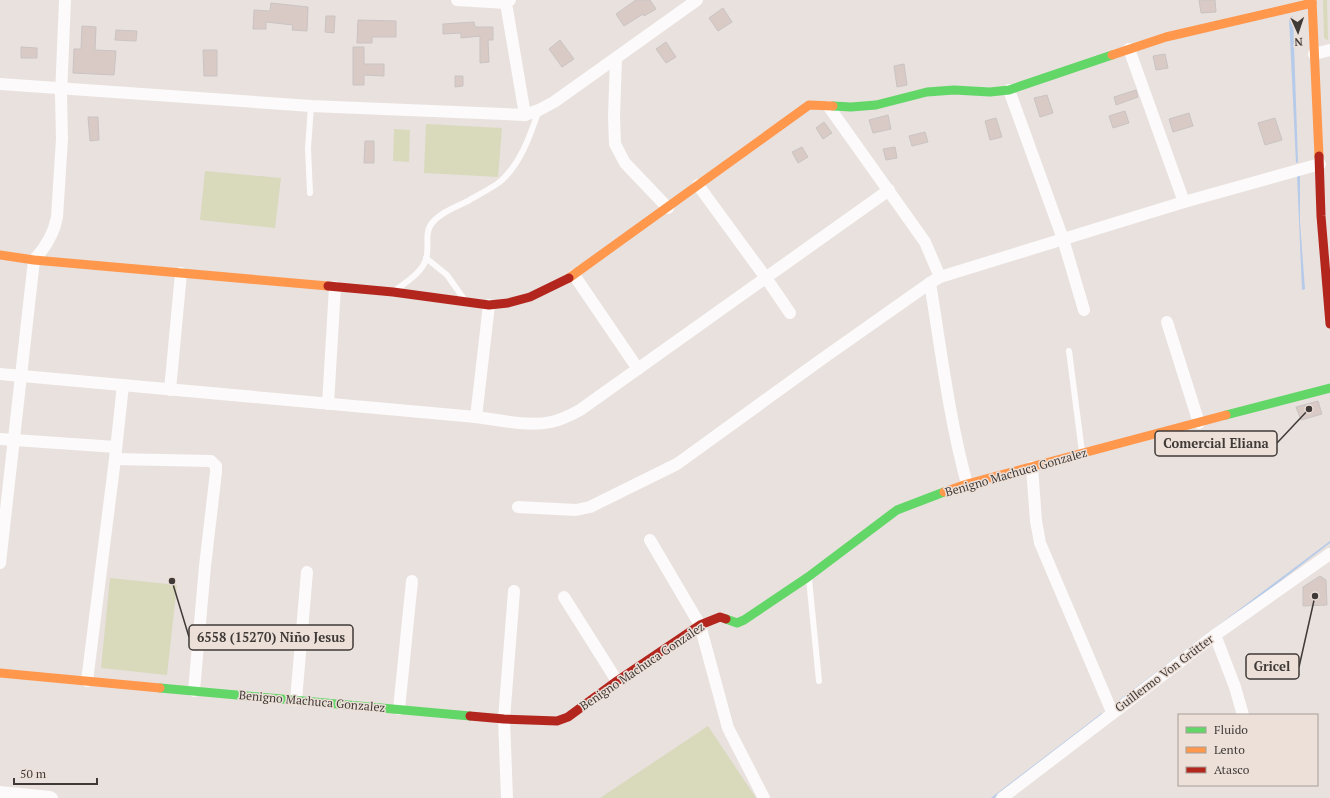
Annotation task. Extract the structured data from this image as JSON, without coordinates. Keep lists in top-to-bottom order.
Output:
{
  "streets": {
    "street": ["Benigno Machuca Gonzalez", "Guillermo Von Grütter"]
  },
  "places": ["Comercial Eliana", "6558 (15270) Niño Jesus", "Gricel"],
  "legend": ["Fluido", "Lento", "Atasco"],
  "scale_bar": "50 m",
  "north": "bottom"
}
